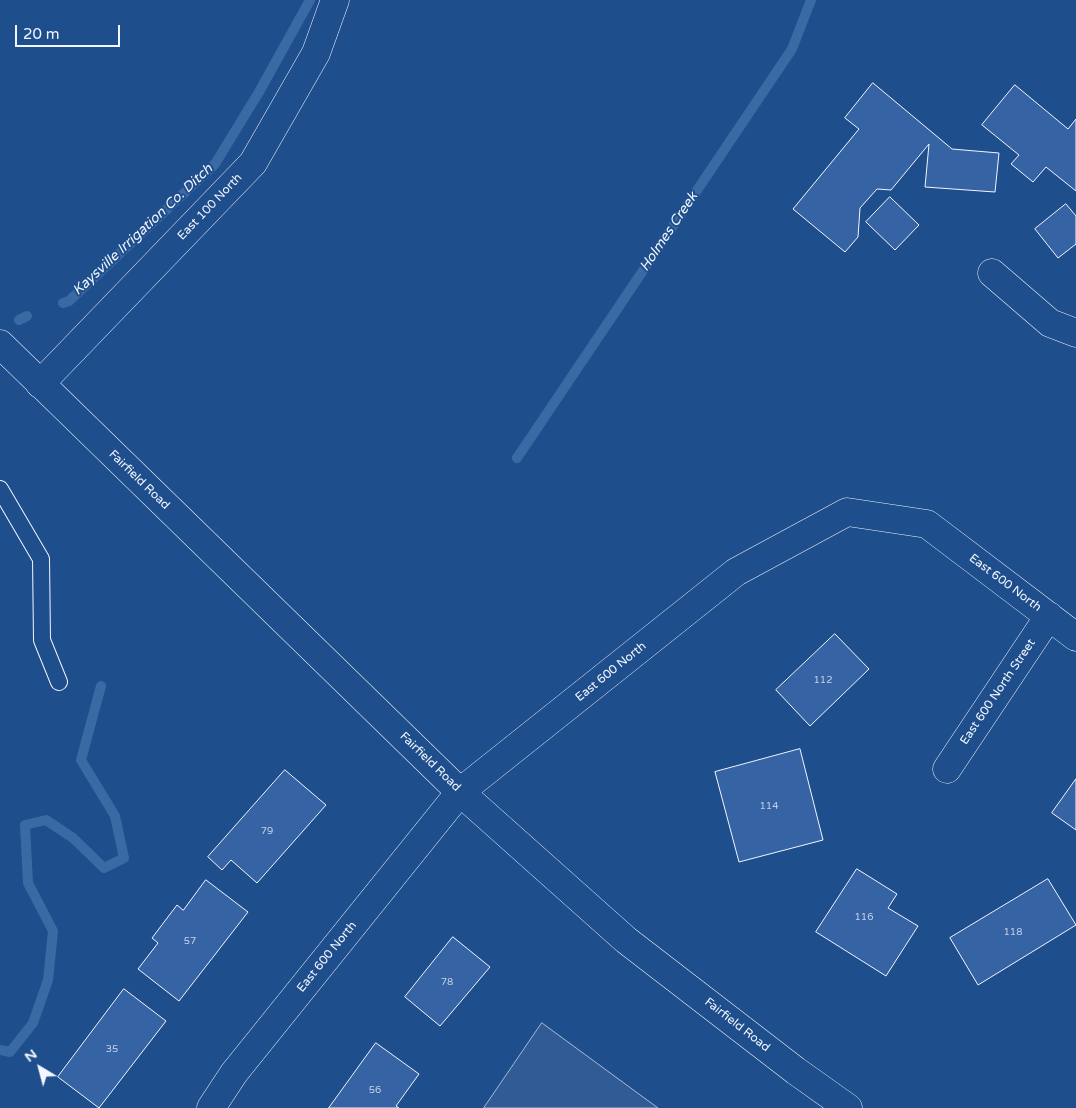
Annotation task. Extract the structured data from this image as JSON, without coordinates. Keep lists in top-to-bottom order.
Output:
{
  "streets": {
    "street": [
      "East 100 North",
      "Fairfield Road",
      "East 600 North",
      "East 600 North Street"
    ]
  },
  "crossings": [
    ["East 100 North", "Fairfield Road"],
    ["Fairfield Road", "East 600 North"],
    ["East 600 North", "East 600 North Street"]
  ],
  "water": ["Kaysville Irrigation Co. Ditch", "Holmes Creek"],
  "house_numbers": [
    "112",
    "114",
    "79",
    "116",
    "118",
    "57",
    "78",
    "35",
    "56"
  ],
  "scale_bar": "20 m",
  "north": "top left"
}
